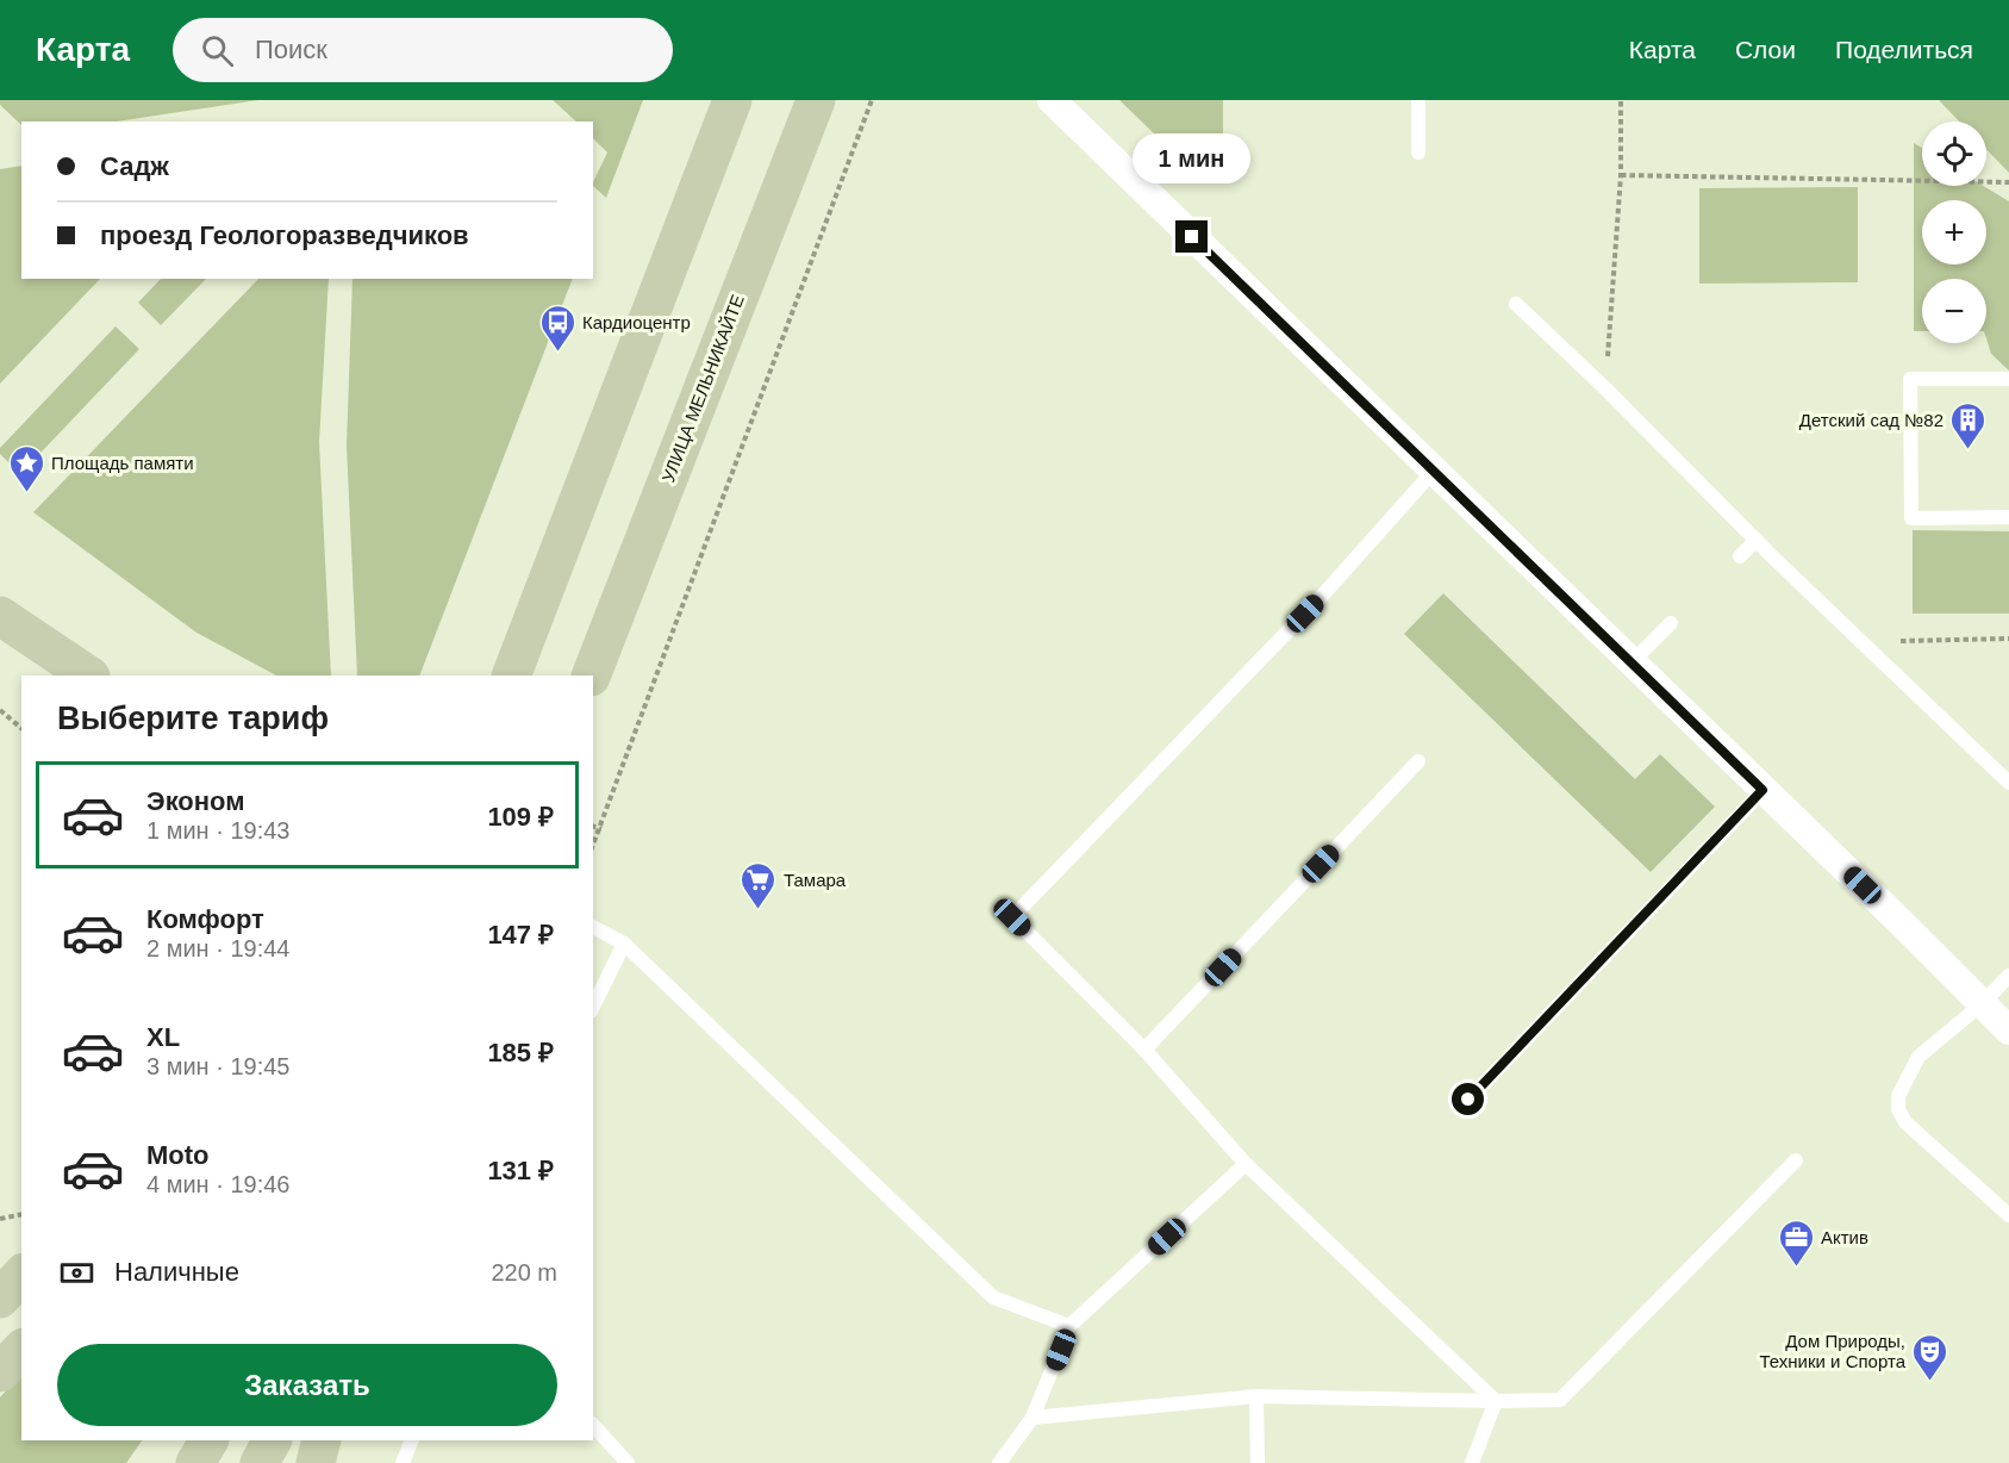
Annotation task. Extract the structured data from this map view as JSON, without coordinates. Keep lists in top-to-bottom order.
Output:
{
  "streets": {
    "main road": ["УЛИЦА МЕЛЬНИКАЙТЕ"]
  },
  "places": {
    "bus stop": ["Кардиоцентр"],
    "building": ["Детский сад №82"],
    "place": ["Площадь памяти"],
    "supermarket": ["Тамара"],
    "office": ["Актив"],
    "theatre": ["Дом Природы, Техники и Спорта"]
  },
  "page": {
    "header": "Карта",
    "search": "Поиск",
    "nav": ["Карта", "Слои", "Поделиться"],
    "map_buttons": ["+", "−"],
    "banner": ["Садж", "проезд Геологоразведчиков"],
    "bubble": "1 мин",
    "heading": "Выберите тариф",
    "list": [
      {
        "name": "Эконом",
        "note": "1 мин · 19:43",
        "value": "109 ₽"
      },
      {
        "name": "Комфорт",
        "note": "2 мин · 19:44",
        "value": "147 ₽"
      },
      {
        "name": "XL",
        "note": "3 мин · 19:45",
        "value": "185 ₽"
      },
      {
        "name": "Moto",
        "note": "4 мин · 19:46",
        "value": "131 ₽"
      }
    ],
    "pay": ["Наличные", "220 m"],
    "buttons": "Заказать"
  }
}
